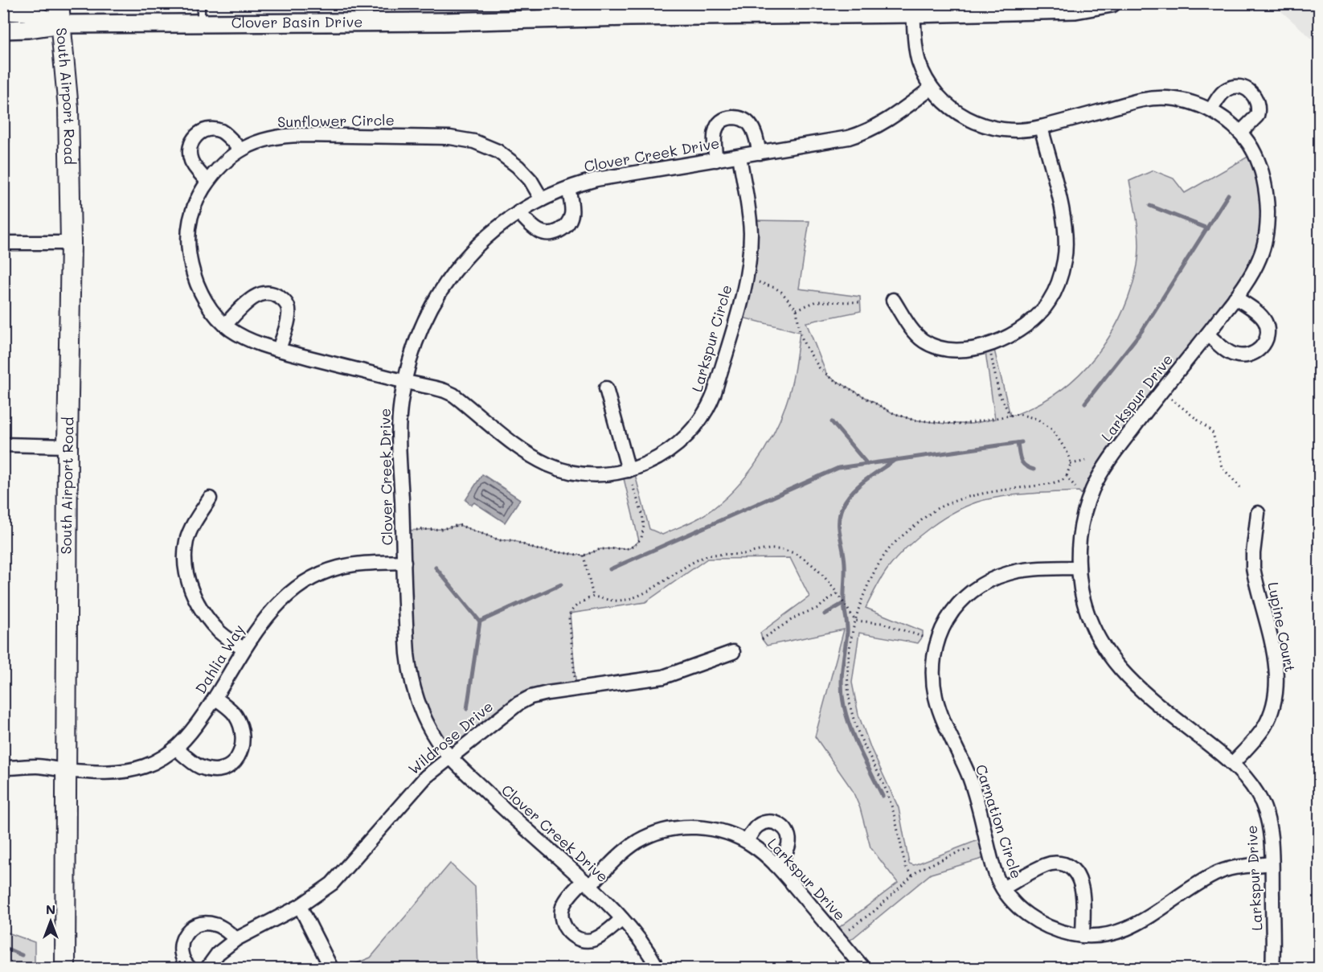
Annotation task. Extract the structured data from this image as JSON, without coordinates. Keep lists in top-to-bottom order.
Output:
{
  "streets": {
    "main road": ["South Airport Road"],
    "street": [
      "Clover Basin Drive",
      "Sunflower Circle",
      "Clover Creek Drive",
      "Larkspur Circle",
      "Larkspur Drive",
      "Lupine Court",
      "Dahlia Way",
      "Wildrose Drive",
      "Carnation Circle"
    ]
  },
  "crossings": [
    ["Clover Basin Drive", "South Airport Road"],
    ["South Airport Road", "Dahlia Way"],
    ["Sunflower Circle", "Clover Creek Drive"],
    ["Sunflower Circle", "Larkspur Circle"],
    ["Clover Creek Drive", "Larkspur Circle"],
    ["Clover Creek Drive", "Larkspur Drive"],
    ["Clover Creek Drive", "Dahlia Way"],
    ["Clover Creek Drive", "Wildrose Drive"],
    ["Larkspur Drive", "Lupine Court"],
    ["Larkspur Drive", "Carnation Circle"]
  ],
  "north": "top"
}
